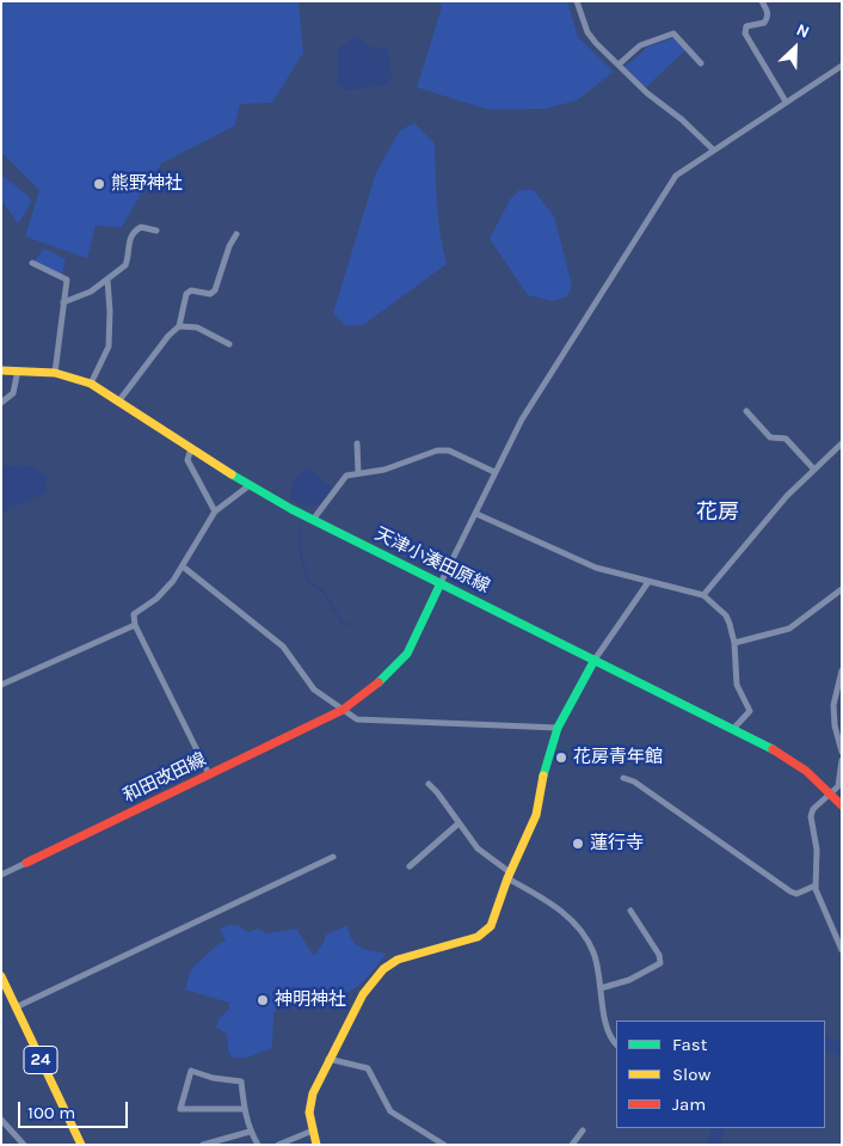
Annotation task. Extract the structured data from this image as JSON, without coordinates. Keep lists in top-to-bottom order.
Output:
{
  "streets": {
    "main road": ["天津小湊田原線", "和田改田線", "24"]
  },
  "crossings": [
    ["天津小湊田原線", "和田改田線"]
  ],
  "districts": ["花房"],
  "places": [
    "熊野神社",
    "花房青年館",
    "蓮行寺",
    "神明神社"
  ],
  "legend": ["Fast", "Slow", "Jam"],
  "scale_bar": "100 m",
  "north": "top right"
}
